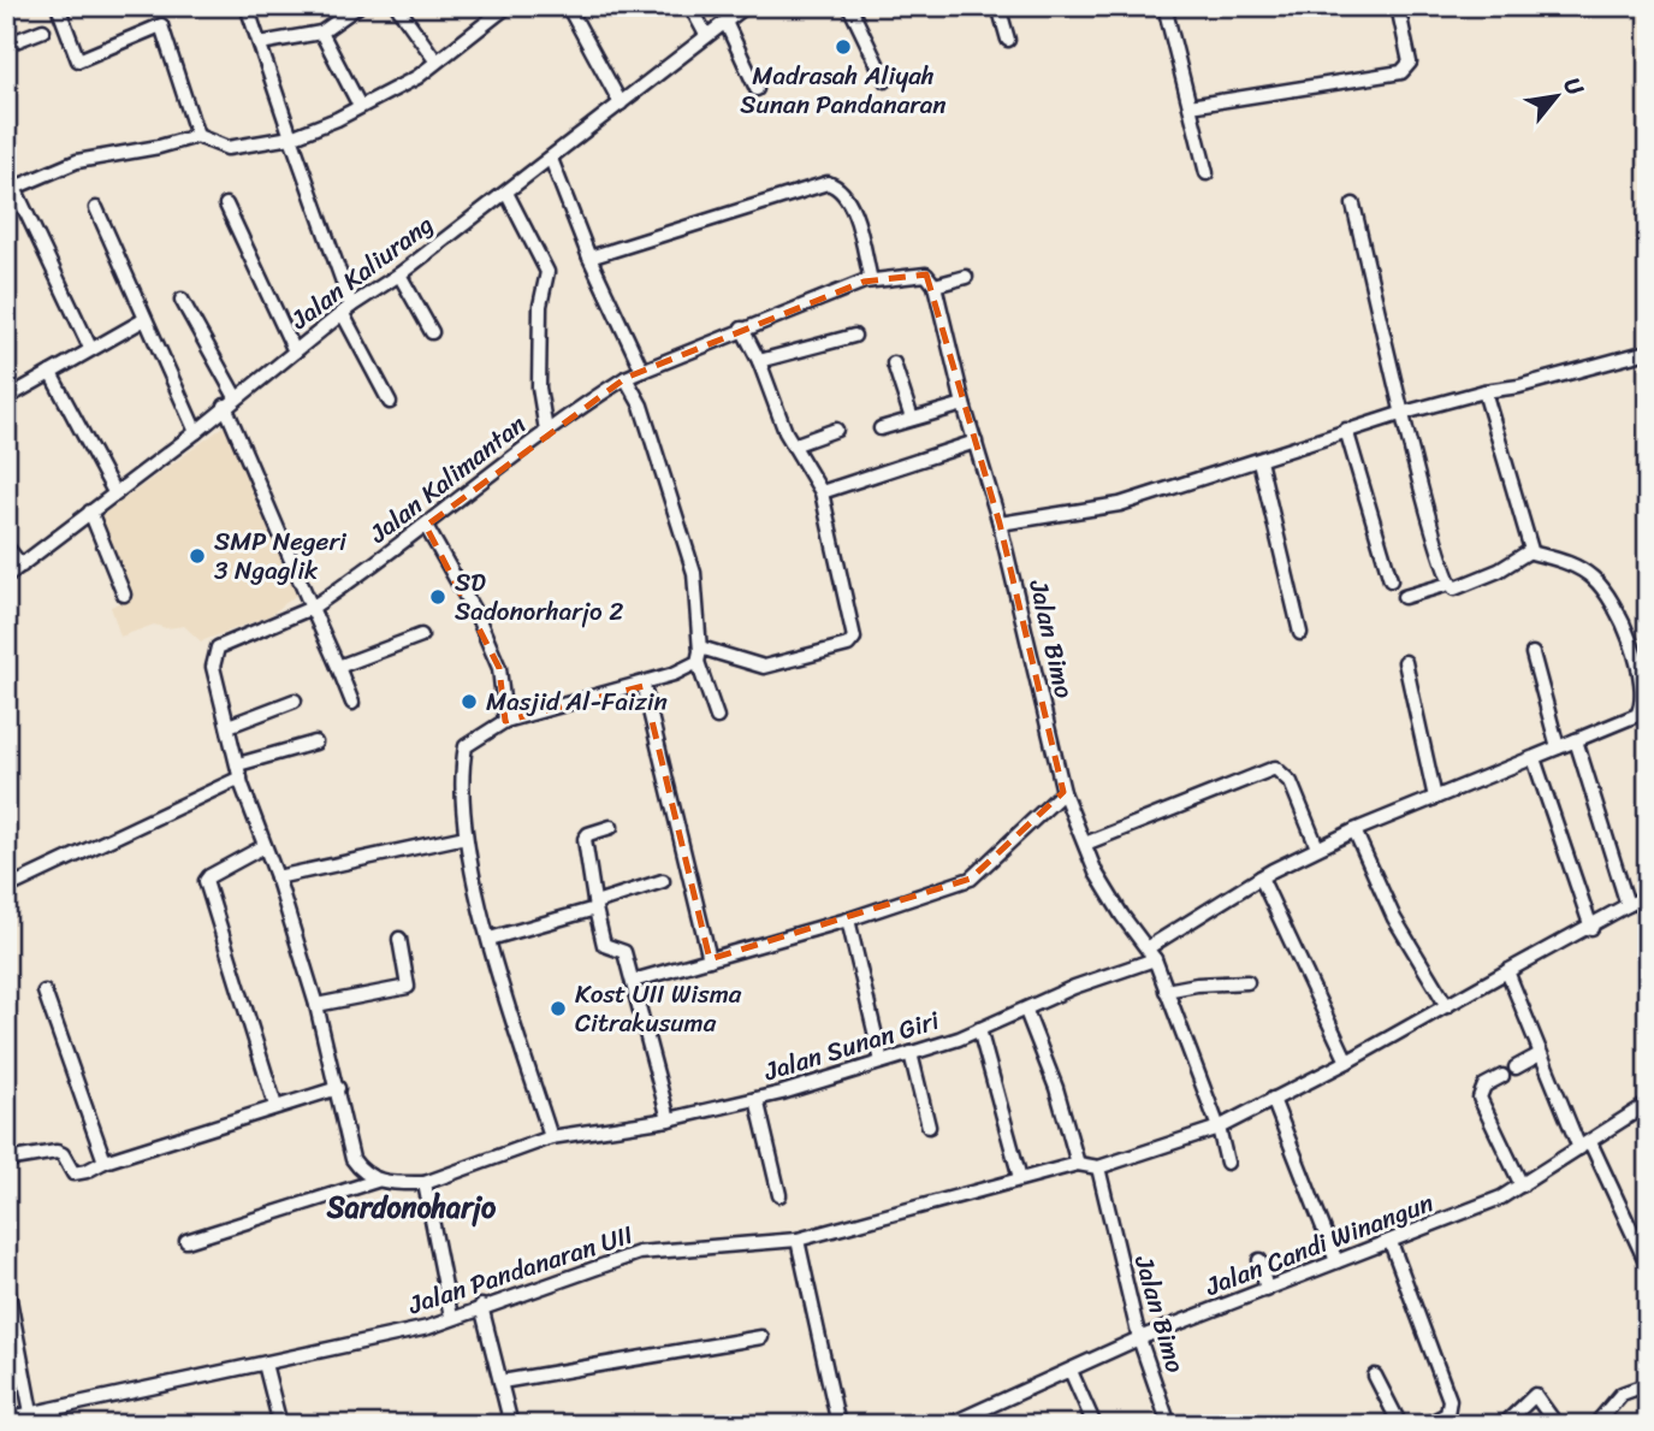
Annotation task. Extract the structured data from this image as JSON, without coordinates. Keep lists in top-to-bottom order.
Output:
{
  "streets": {
    "street": [
      "Jalan Kaliurang",
      "Jalan Kalimantan",
      "Jalan Bimo",
      "Jalan Sunan Giri",
      "Jalan Candi Winangun",
      "Jalan Pandanaran UII"
    ]
  },
  "crossings": [
    ["Jalan Bimo", "Jalan Sunan Giri"],
    ["Jalan Bimo", "Jalan Candi Winangun"],
    ["Jalan Bimo", "Jalan Pandanaran UII"]
  ],
  "districts": ["Sardonoharjo"],
  "places": [
    "Madrasah Aliyah Sunan Pandanaran",
    "SMP Negeri 3 Ngaglik",
    "SD Sadonorharjo 2",
    "Masjid Al-Faizin",
    "Kost UII Wisma Citrakusuma"
  ],
  "north": "top right"
}
